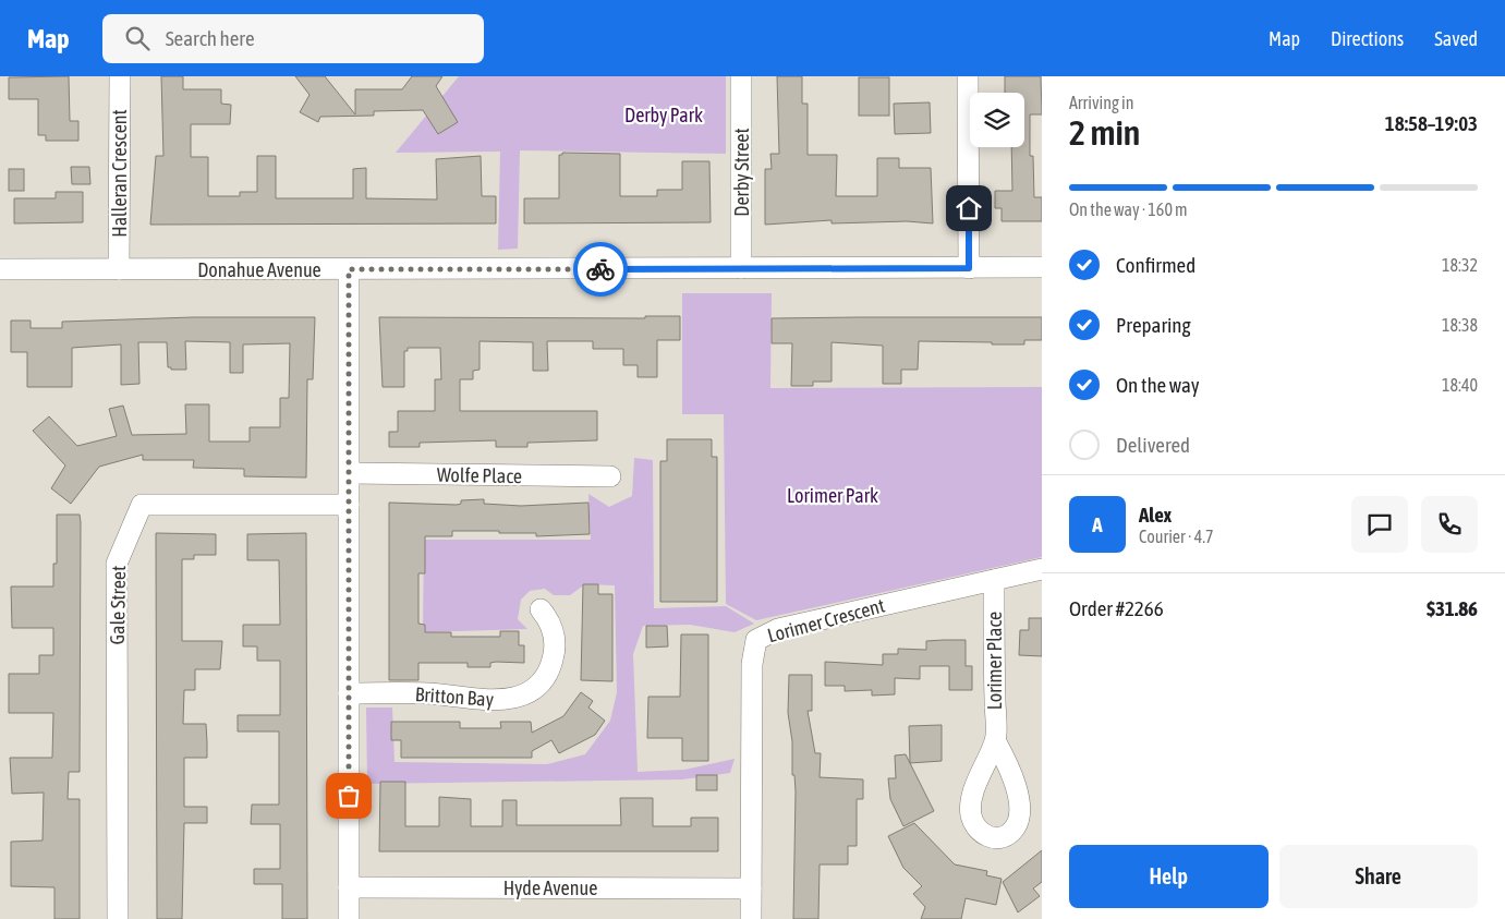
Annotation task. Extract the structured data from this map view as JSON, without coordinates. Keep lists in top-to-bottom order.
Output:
{
  "streets": {
    "street": [
      "Derby Street",
      "Halleran Crescent",
      "Donahue Avenue",
      "Wolfe Place",
      "Gale Street",
      "Lorimer Crescent",
      "Lorimer Place",
      "Britton Bay",
      "Hyde Avenue"
    ]
  },
  "crossings": [
    ["Derby Street", "Donahue Avenue"],
    ["Halleran Crescent", "Donahue Avenue"],
    ["Lorimer Crescent", "Lorimer Place"],
    ["Lorimer Crescent", "Hyde Avenue"]
  ],
  "parks": ["Derby Park", "Lorimer Park"],
  "page": {
    "header": "Map",
    "search": "Search here",
    "nav": ["Map", "Directions", "Saved"],
    "heading": ["2 min", "Arriving in", "18:58–19:03"],
    "panel": [
      "Alex",
      "Courier · 4.7",
      "Order #2266",
      "$31.86"
    ],
    "bar": "On the way · 160 m",
    "list": [
      ["Confirmed", "18:32"],
      ["Preparing", "18:38"],
      ["On the way", "18:40"],
      "Delivered"
    ],
    "round": "A",
    "buttons": ["Help", "Share"]
  }
}
